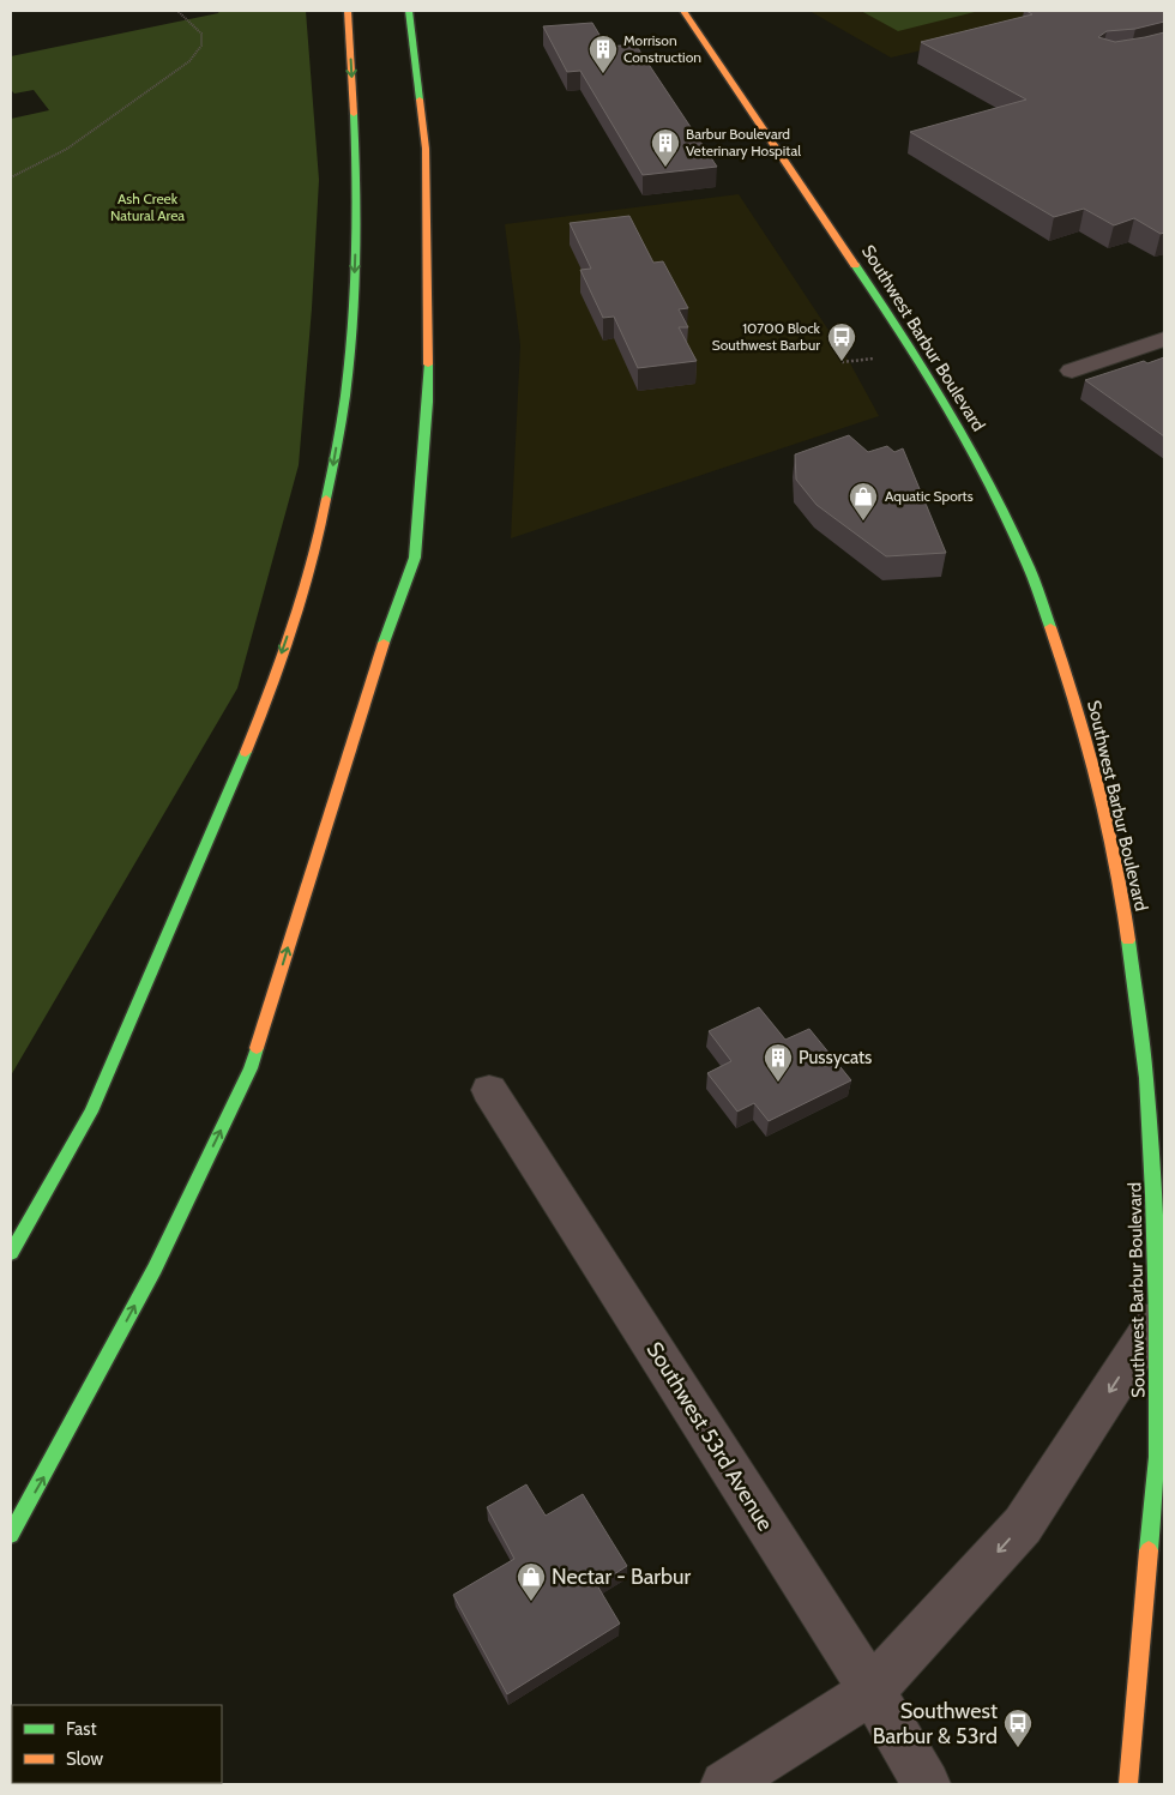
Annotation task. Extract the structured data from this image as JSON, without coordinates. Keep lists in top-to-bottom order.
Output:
{
  "streets": {
    "main road": ["Southwest Barbur Boulevard"],
    "street": ["Southwest 53rd Avenue"]
  },
  "parks": ["Ash Creek Natural Area"],
  "places": {
    "building": ["Morrison Construction", "Barbur Boulevard Veterinary Hospital", "Pussycats"],
    "bus stop": ["10700 Block Southwest Barbur", "Southwest Barbur & 53rd"],
    "shop": ["Aquatic Sports", "Nectar - Barbur"]
  },
  "legend": ["Fast", "Slow"]
}
